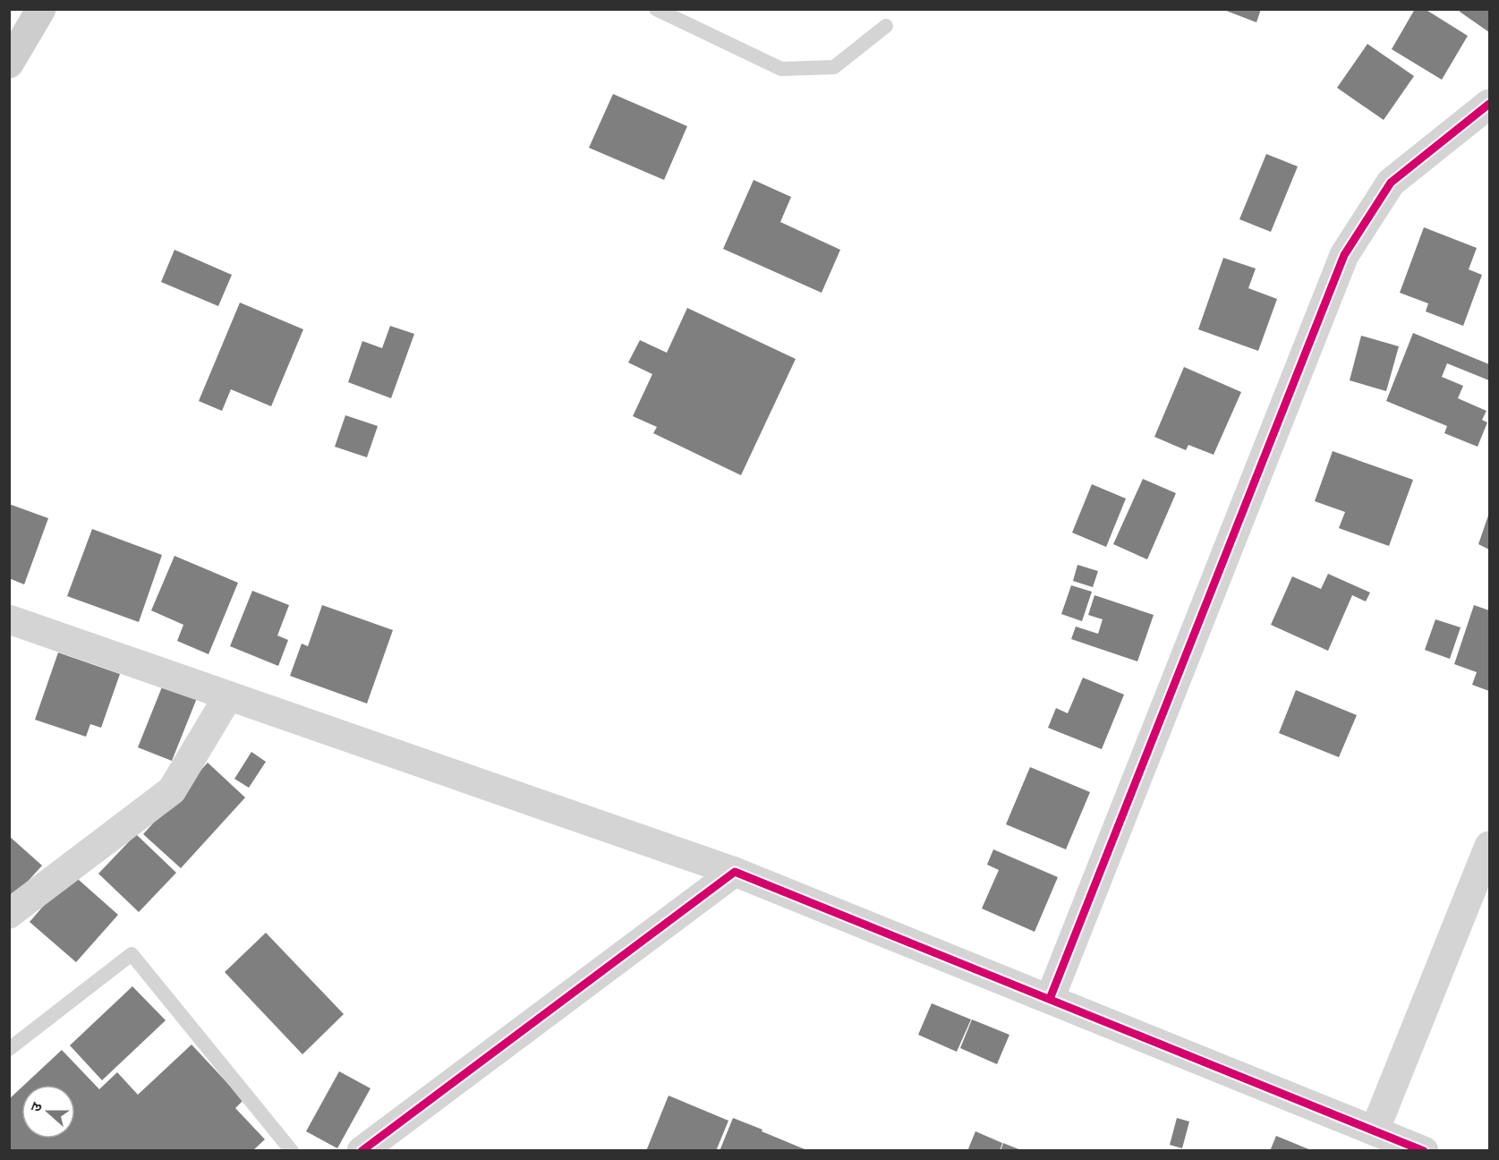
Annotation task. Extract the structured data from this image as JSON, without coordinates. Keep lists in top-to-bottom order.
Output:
{
  "north": "left"
}
